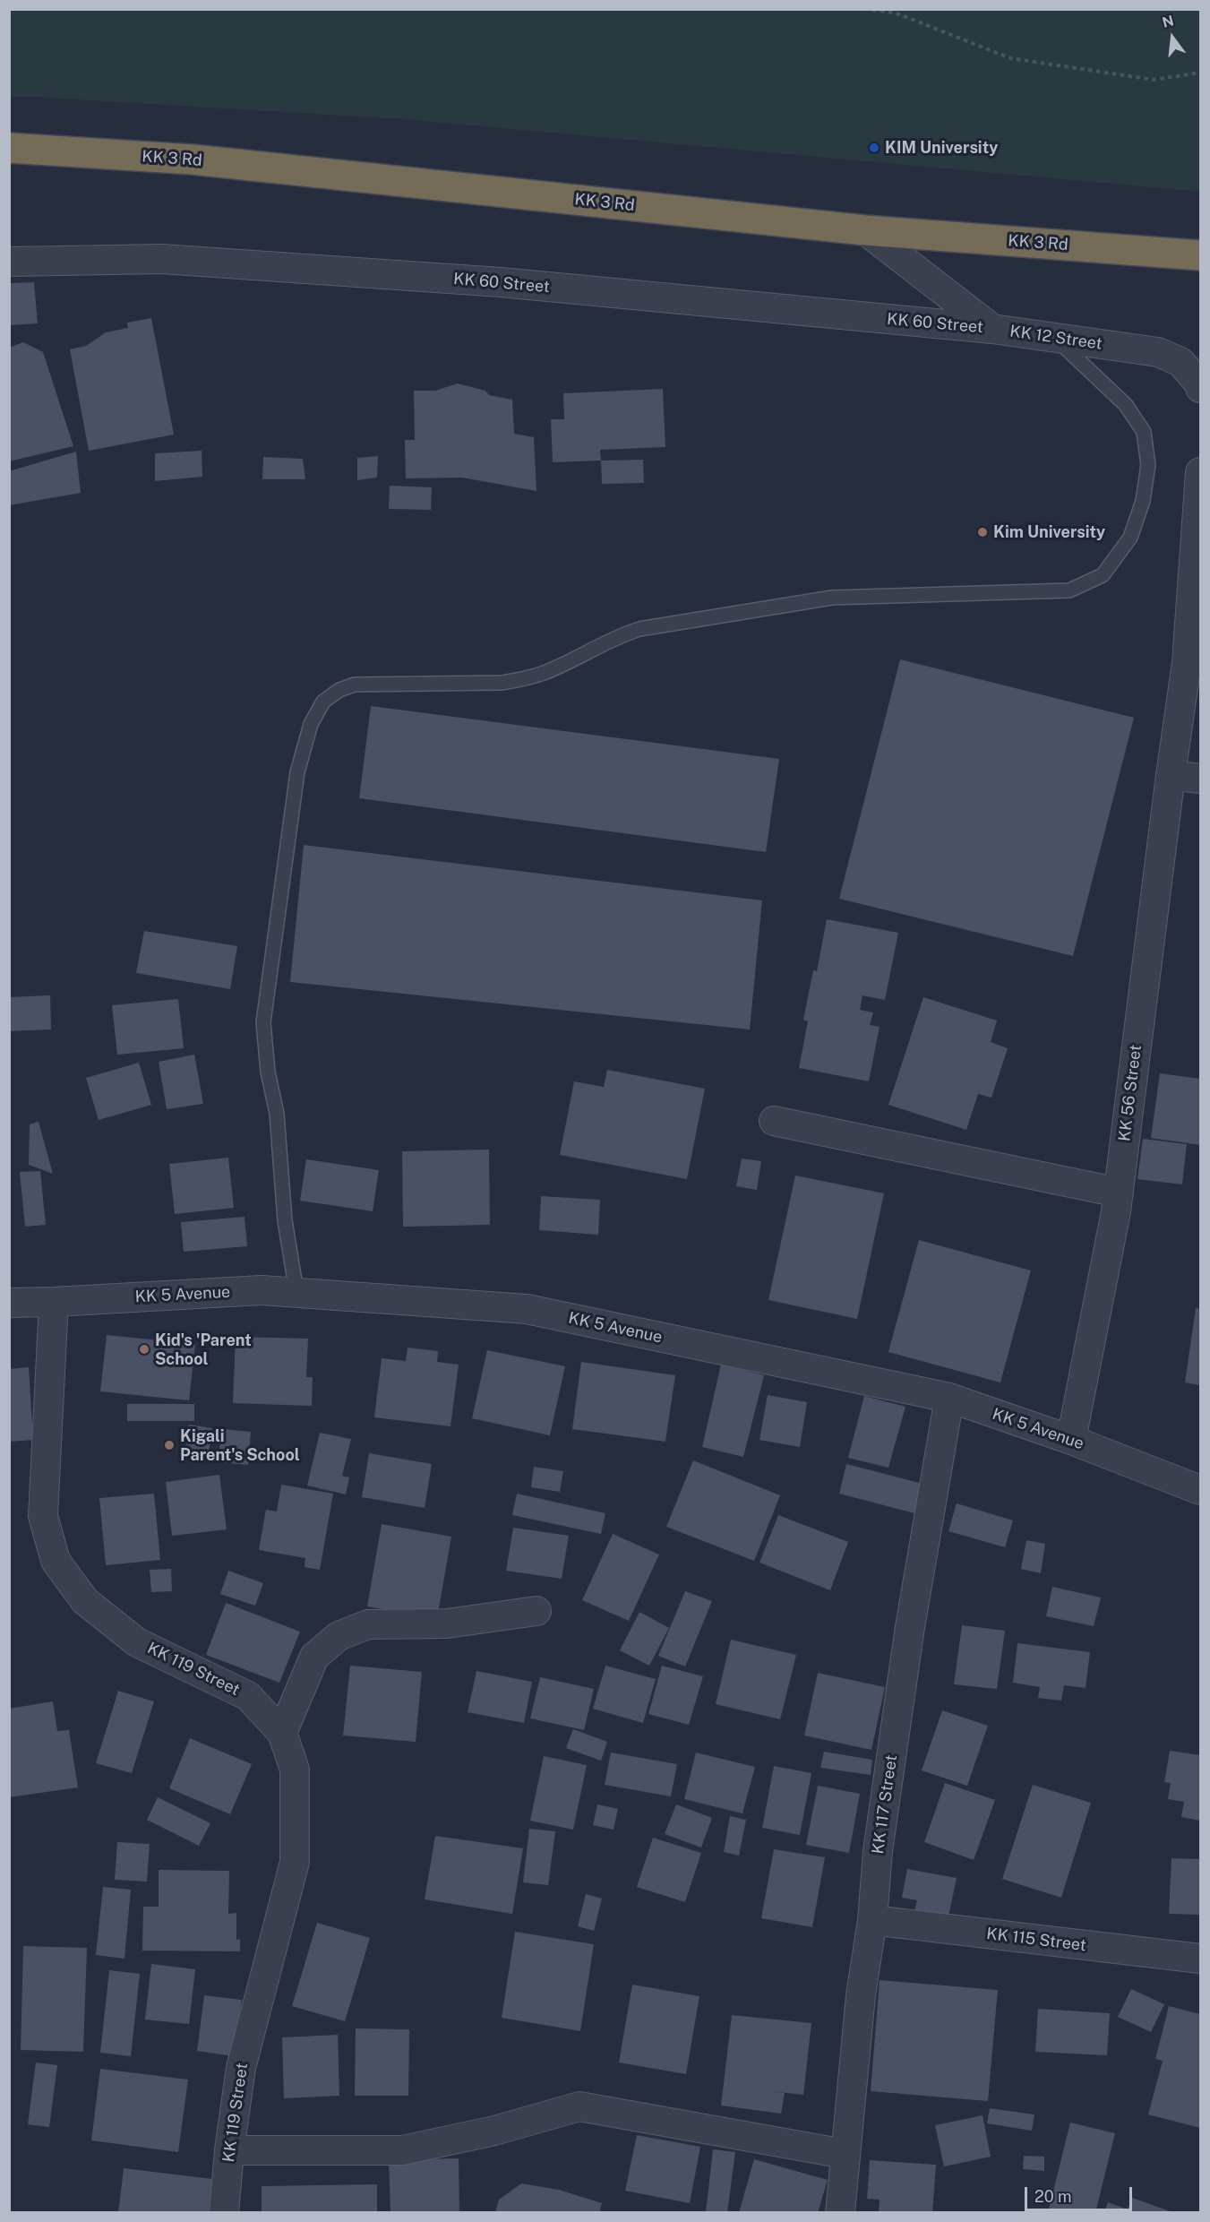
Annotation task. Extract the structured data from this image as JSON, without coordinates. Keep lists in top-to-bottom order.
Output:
{
  "streets": {
    "highway": ["KK 3 Rd"],
    "street": [
      "KK 60 Street",
      "KK 12 Street",
      "KK 56 Street",
      "KK 5 Avenue",
      "KK 119 Street",
      "KK 117 Street",
      "KK 115 Street"
    ]
  },
  "crossings": [
    ["KK 3 Rd", "KK 12 Street"],
    ["KK 60 Street", "KK 12 Street"],
    ["KK 56 Street", "KK 5 Avenue"],
    ["KK 5 Avenue", "KK 119 Street"],
    ["KK 5 Avenue", "KK 117 Street"],
    ["KK 117 Street", "KK 115 Street"]
  ],
  "places": [
    "KIM University",
    "Kim University",
    "Kid's 'Parent School",
    "Kigali Parent's School"
  ],
  "scale_bar": "20 m",
  "north": "top"
}
